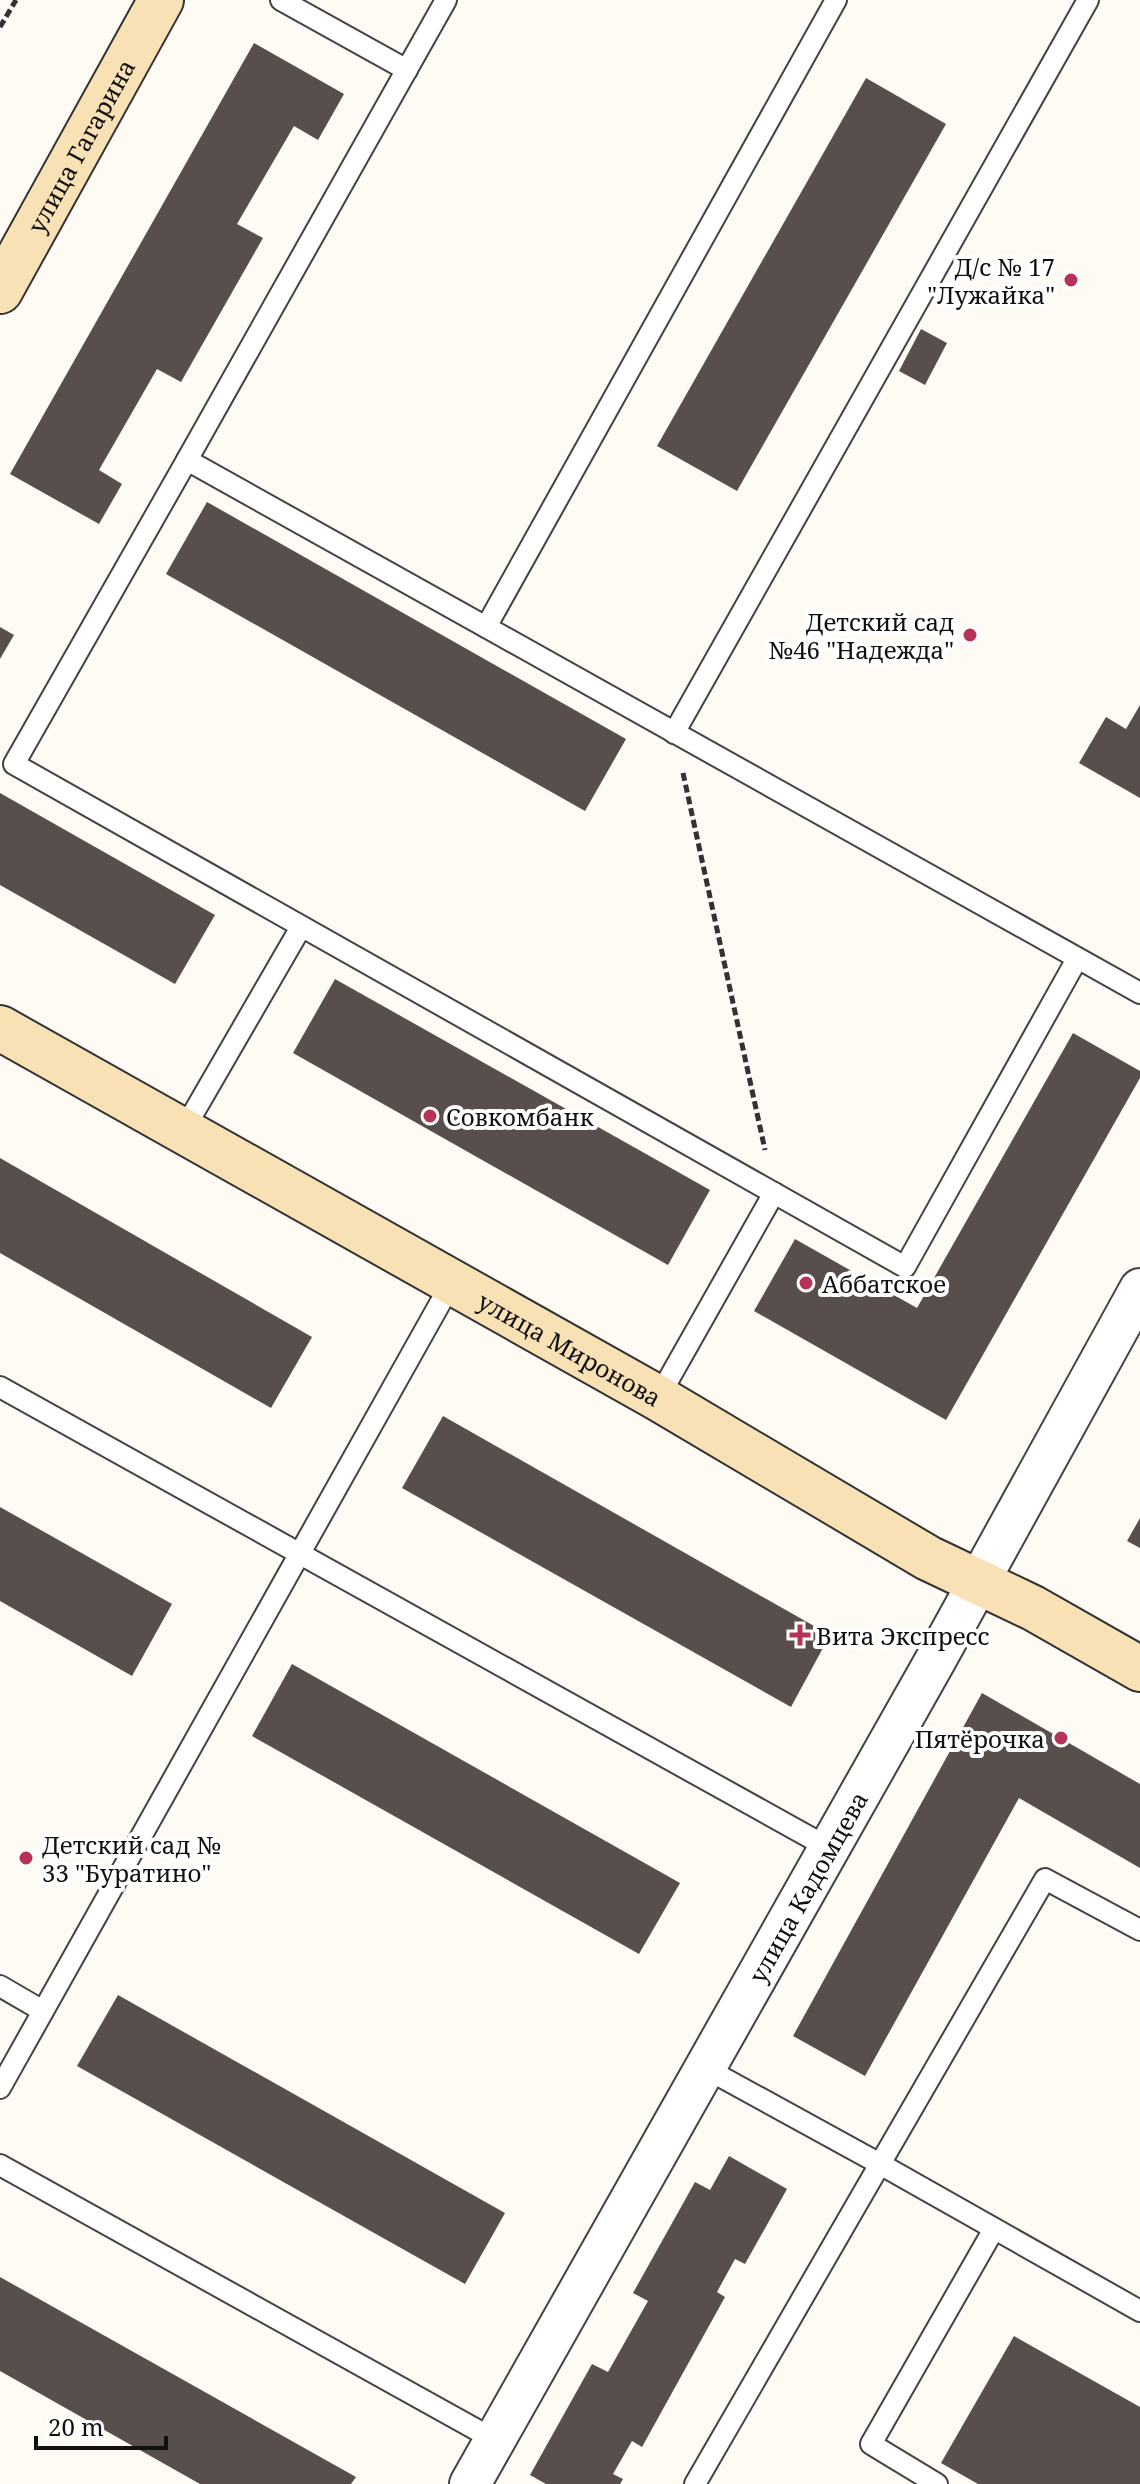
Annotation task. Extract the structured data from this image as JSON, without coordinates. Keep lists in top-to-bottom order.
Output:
{
  "streets": {
    "main road": ["улица Гагарина", "улица Миронова"],
    "street": ["улица Кадомцева"]
  },
  "crossings": [
    ["улица Миронова", "улица Кадомцева"]
  ],
  "places": {
    "other": [
      "Д/с № 17 \"Лужайка\"",
      "Детский сад №46 \"Надежда\"",
      "Совкомбанк",
      "Аббатское",
      "Пятёрочка",
      "Детский сад № 33 \"Буратино\""
    ],
    "health": ["Вита Экспресс"]
  },
  "scale_bar": "20 m"
}
